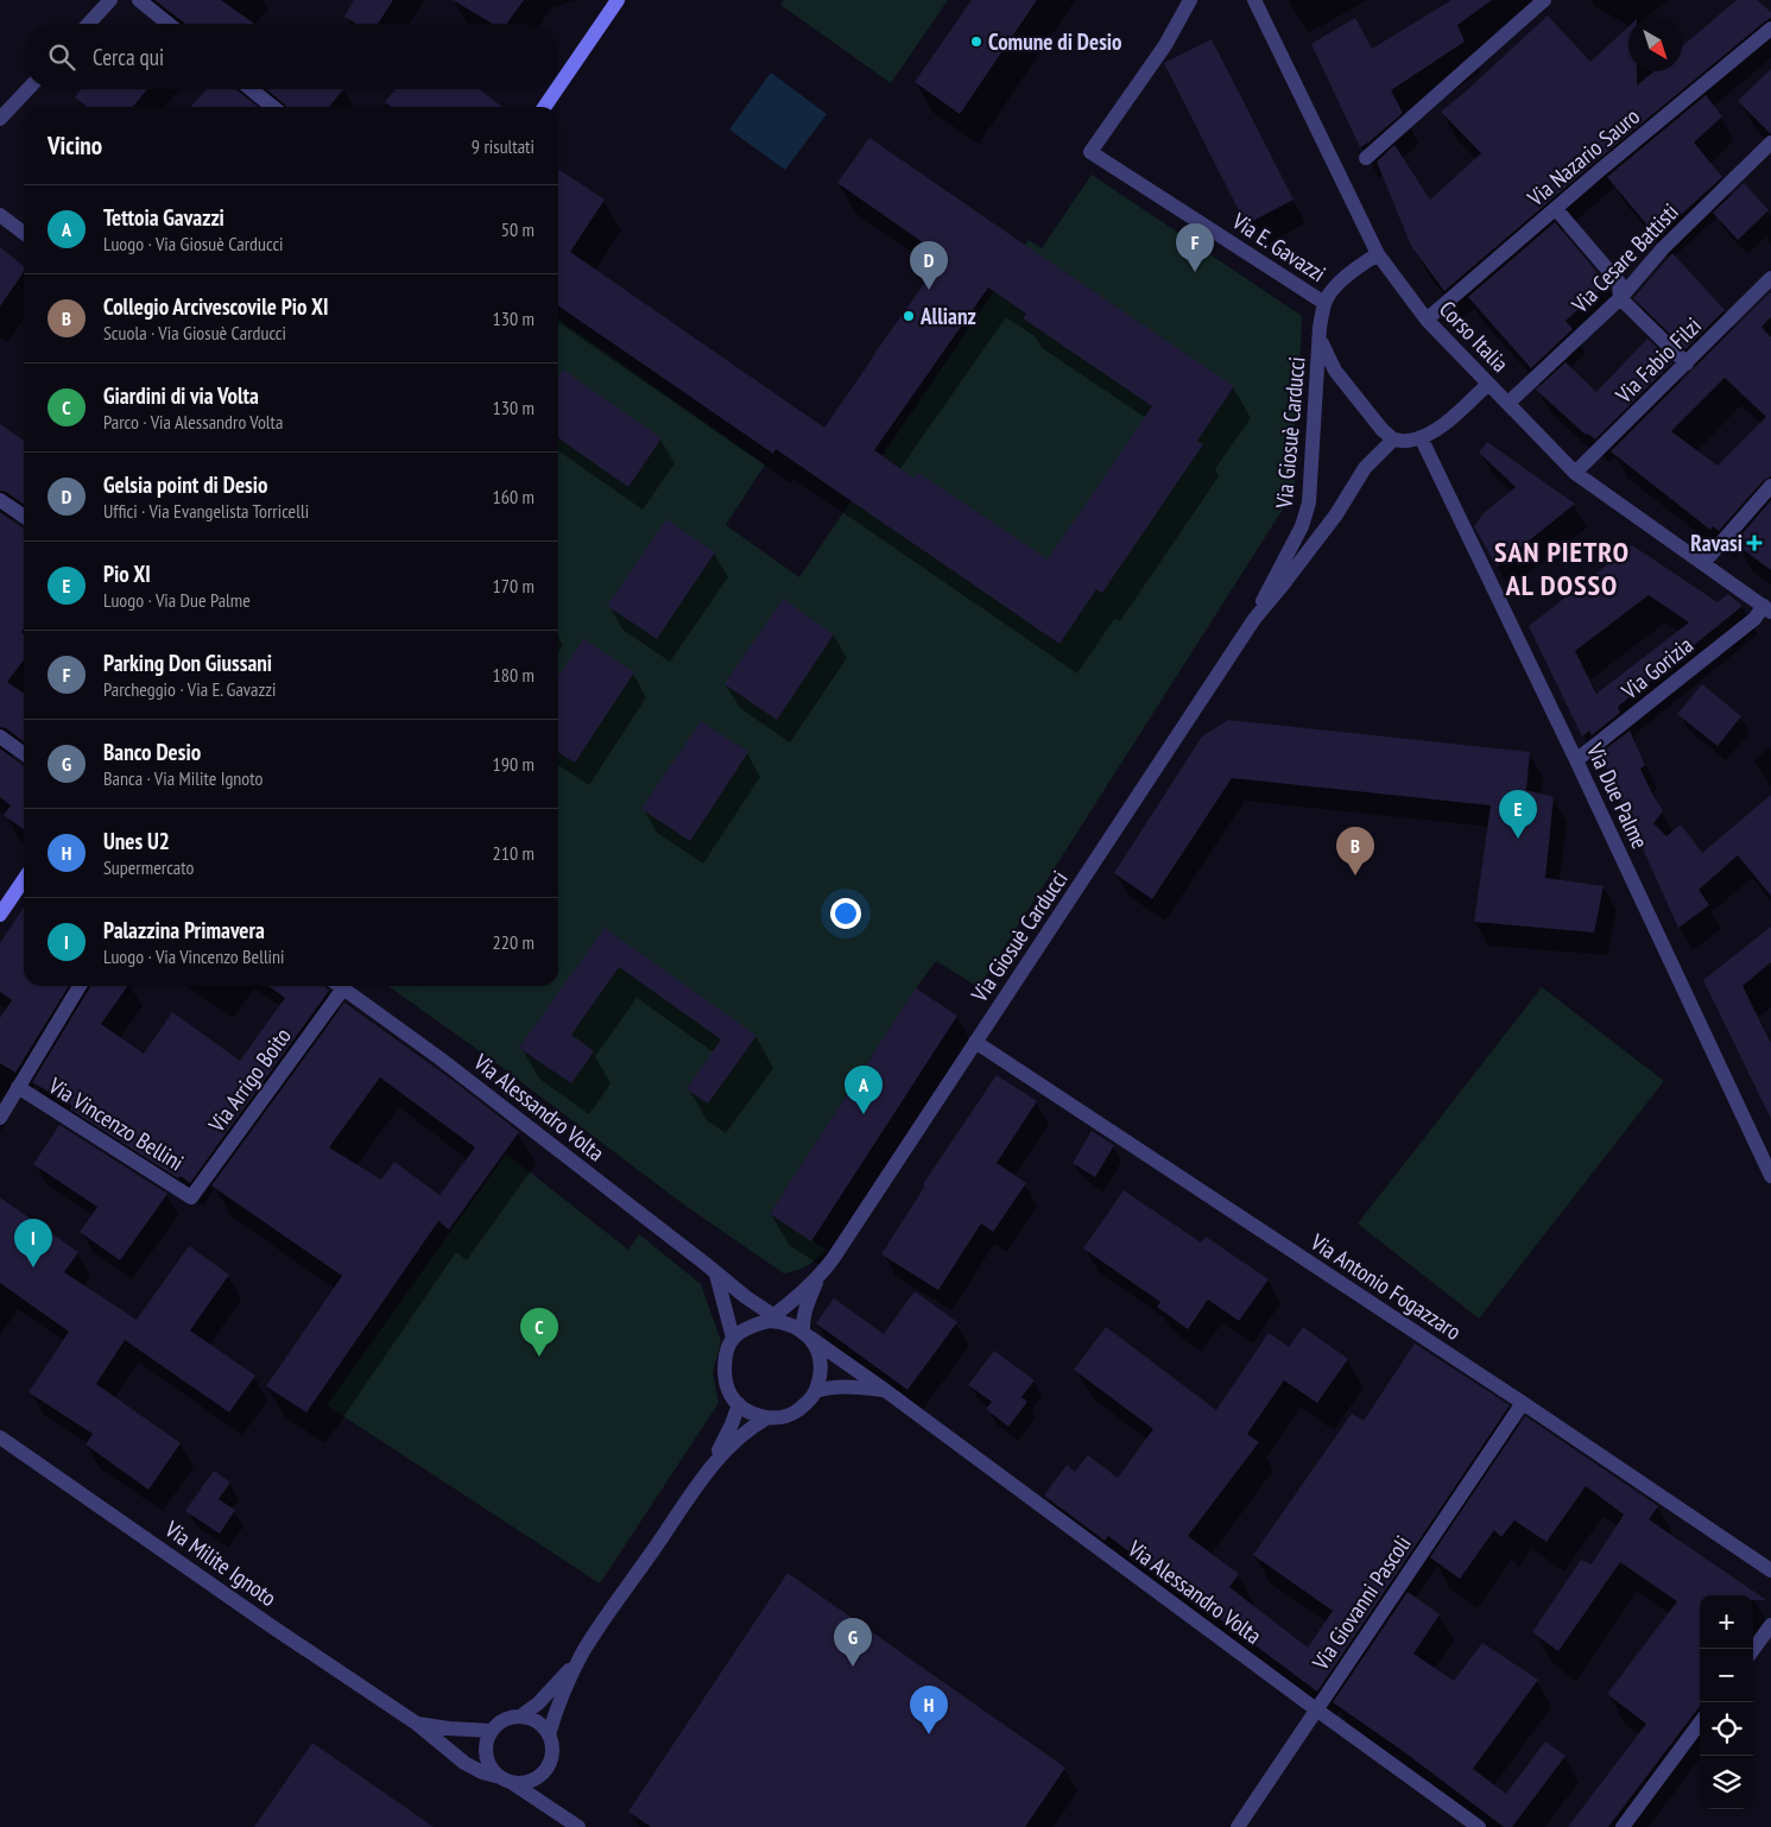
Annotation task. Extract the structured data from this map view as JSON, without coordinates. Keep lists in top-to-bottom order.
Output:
{
  "streets": {
    "street": [
      "Via Nazario Sauro",
      "Via E. Gavazzi",
      "Via Cesare Battisti",
      "Corso Italia",
      "Via Fabio Filzi",
      "Via Giosuè Carducci",
      "Via Gorizia",
      "Via Due Palme",
      "Via Arrigo Boito",
      "Via Alessandro Volta",
      "Via Vincenzo Bellini",
      "Via Antonio Fogazzaro",
      "Via Milite Ignoto",
      "Via Giovanni Pascoli"
    ]
  },
  "crossings": [
    ["Via Nazario Sauro", "Corso Italia"],
    ["Via E. Gavazzi", "Corso Italia"],
    ["Via E. Gavazzi", "Via Giosuè Carducci"],
    ["Via Cesare Battisti", "Corso Italia"],
    ["Corso Italia", "Via Fabio Filzi"],
    ["Corso Italia", "Via Gorizia"],
    ["Via Giosuè Carducci", "Via Alessandro Volta"],
    ["Via Giosuè Carducci", "Via Antonio Fogazzaro"],
    ["Via Gorizia", "Via Due Palme"],
    ["Via Arrigo Boito", "Via Vincenzo Bellini"],
    ["Via Alessandro Volta", "Via Giovanni Pascoli"],
    ["Via Antonio Fogazzaro", "Via Giovanni Pascoli"]
  ],
  "districts": ["SAN PIETRO AL DOSSO"],
  "places": {
    "other": ["Comune di Desio", "Allianz"],
    "health": ["Ravasi"]
  },
  "north": "bottom right",
  "page": {
    "search": "Cerca qui",
    "heading": ["Vicino", "9 risultati"],
    "list": [
      {
        "mark": "A",
        "name": "Tettoia Gavazzi",
        "note": "Luogo · Via Giosuè Carducci",
        "value": "50 m"
      },
      {
        "mark": "B",
        "name": "Collegio Arcivescovile Pio XI",
        "note": "Scuola · Via Giosuè Carducci",
        "value": "130 m"
      },
      {
        "mark": "C",
        "name": "Giardini di via Volta",
        "note": "Parco · Via Alessandro Volta",
        "value": "130 m"
      },
      {
        "mark": "D",
        "name": "Gelsia point di Desio",
        "note": "Uffici · Via Evangelista Torricelli",
        "value": "160 m"
      },
      {
        "mark": "E",
        "name": "Pio XI",
        "note": "Luogo · Via Due Palme",
        "value": "170 m"
      },
      {
        "mark": "F",
        "name": "Parking Don Giussani",
        "note": "Parcheggio · Via E. Gavazzi",
        "value": "180 m"
      },
      {
        "mark": "G",
        "name": "Banco Desio",
        "note": "Banca · Via Milite Ignoto",
        "value": "190 m"
      },
      {
        "mark": "H",
        "name": "Unes U2",
        "note": "Supermercato",
        "value": "210 m"
      },
      {
        "mark": "I",
        "name": "Palazzina Primavera",
        "note": "Luogo · Via Vincenzo Bellini",
        "value": "220 m"
      }
    ],
    "pins": [
      "F",
      "D",
      "E",
      "B",
      "A",
      "I",
      "C",
      "G",
      "H"
    ],
    "map_buttons": ["+", "−"]
  }
}
